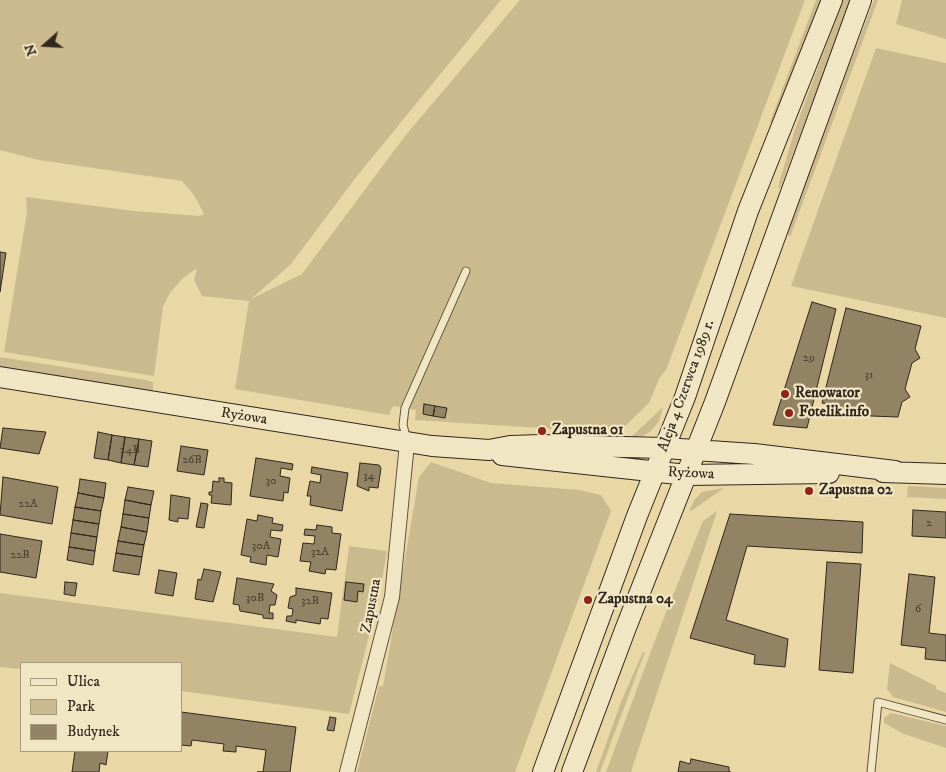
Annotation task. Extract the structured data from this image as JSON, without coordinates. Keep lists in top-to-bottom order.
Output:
{
  "streets": {
    "main road": ["Aleja 4 Czerwca 1989 r.", "Ryżowa"],
    "street": ["Zapustna"]
  },
  "crossings": [
    ["Aleja 4 Czerwca 1989 r.", "Ryżowa"],
    ["Ryżowa", "Zapustna"]
  ],
  "places": [
    "Renowator",
    "Fotelik.info",
    "Zapustna 01",
    "Zapustna 02",
    "Zapustna 04"
  ],
  "house_numbers": [
    "29",
    "31",
    "24B",
    "26B",
    "34",
    "30",
    "22A",
    "2",
    "30A",
    "32A",
    "22B",
    "30B",
    "32B",
    "6"
  ],
  "legend": ["Ulica", "Park", "Budynek"],
  "north": "left"
}
